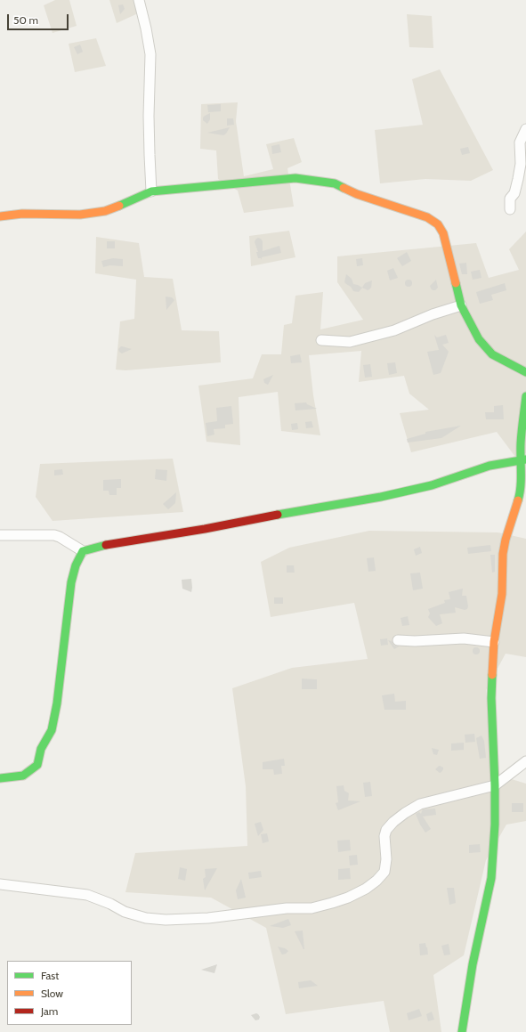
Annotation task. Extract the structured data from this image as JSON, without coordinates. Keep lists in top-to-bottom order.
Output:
{
  "legend": ["Fast", "Slow", "Jam"],
  "scale_bar": "50 m"
}
